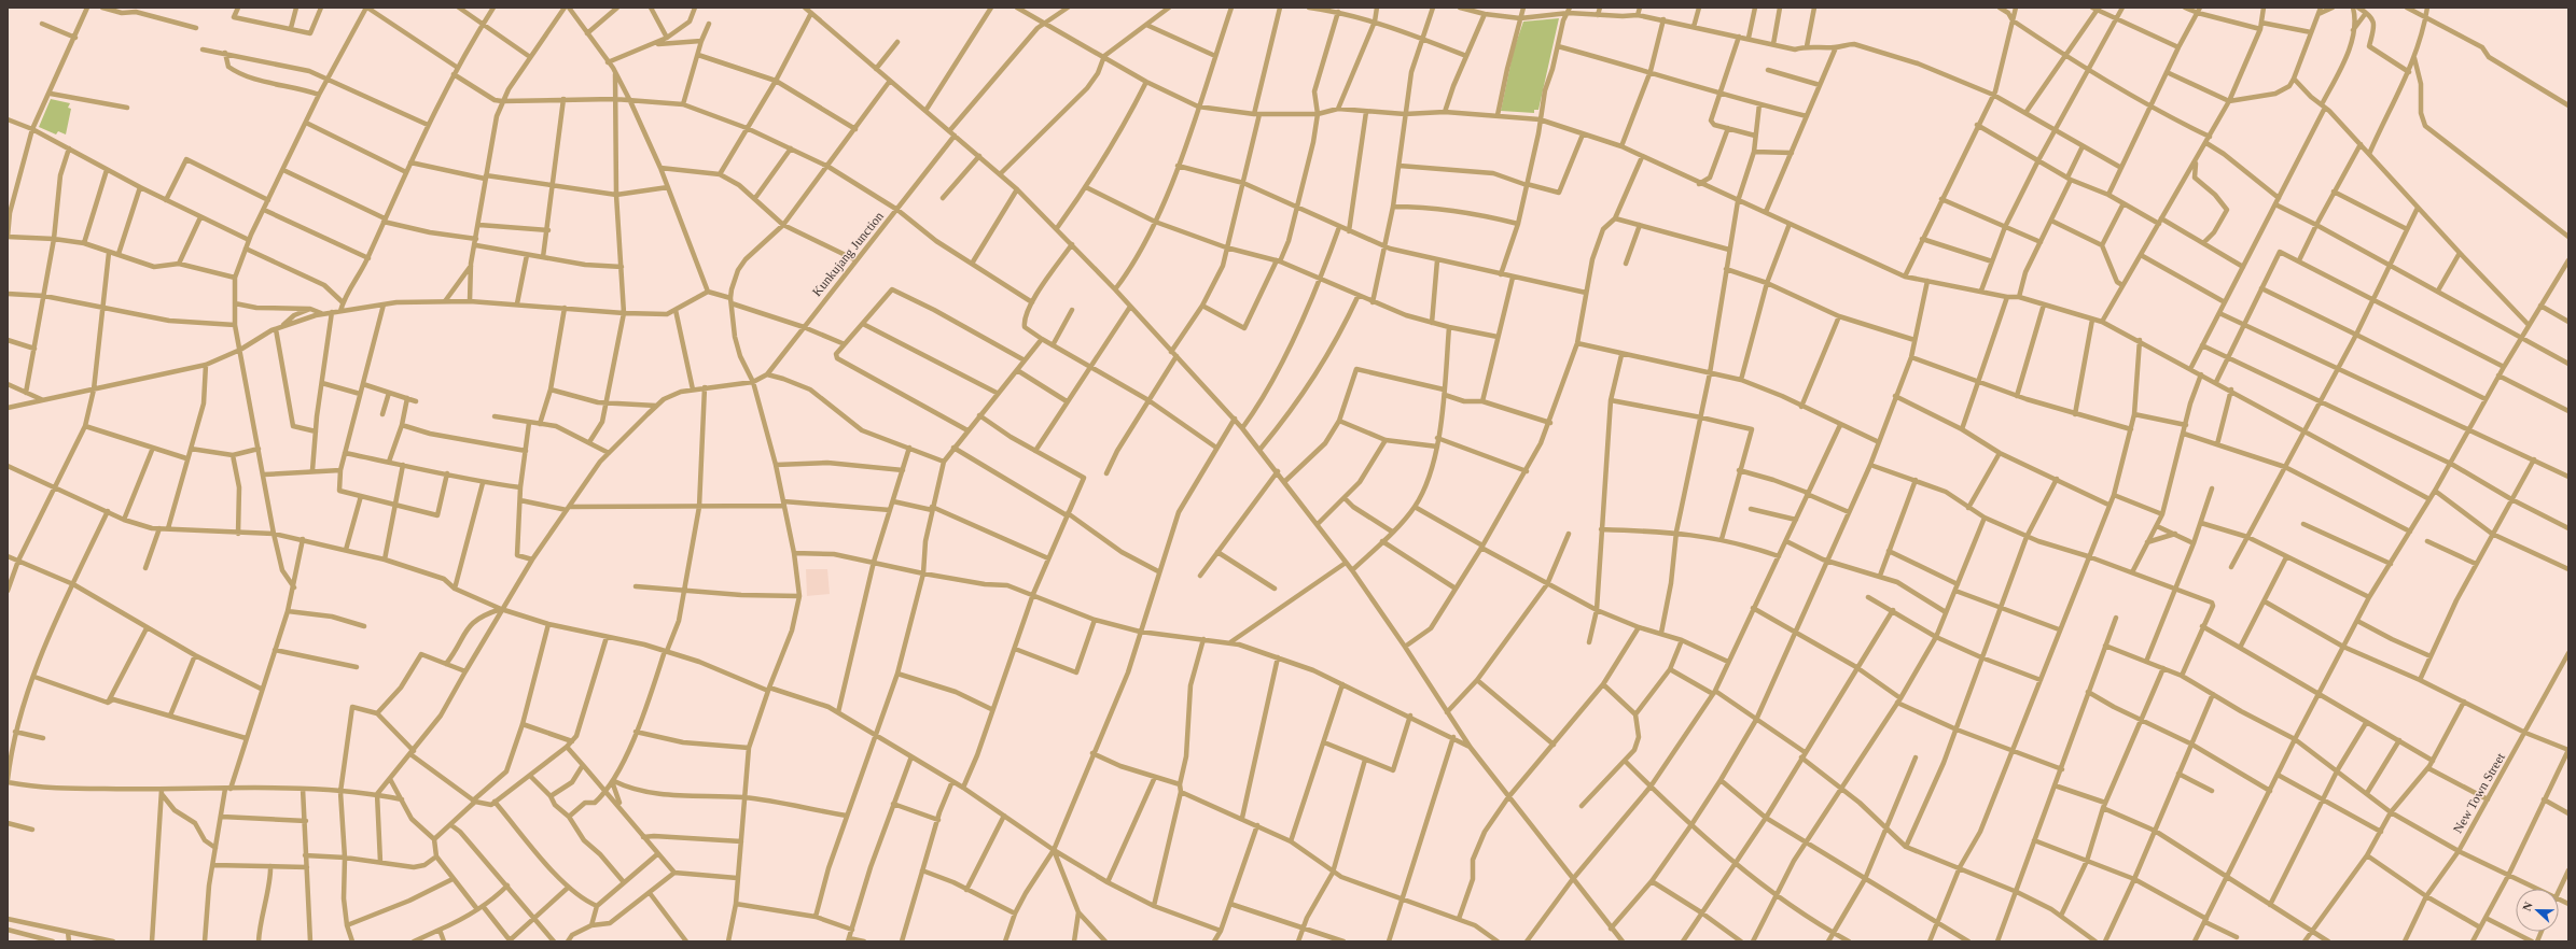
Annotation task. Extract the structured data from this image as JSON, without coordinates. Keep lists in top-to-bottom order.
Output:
{
  "streets": {
    "street": ["Kunkujang Junction", "New Town Street"]
  },
  "north": "left"
}
